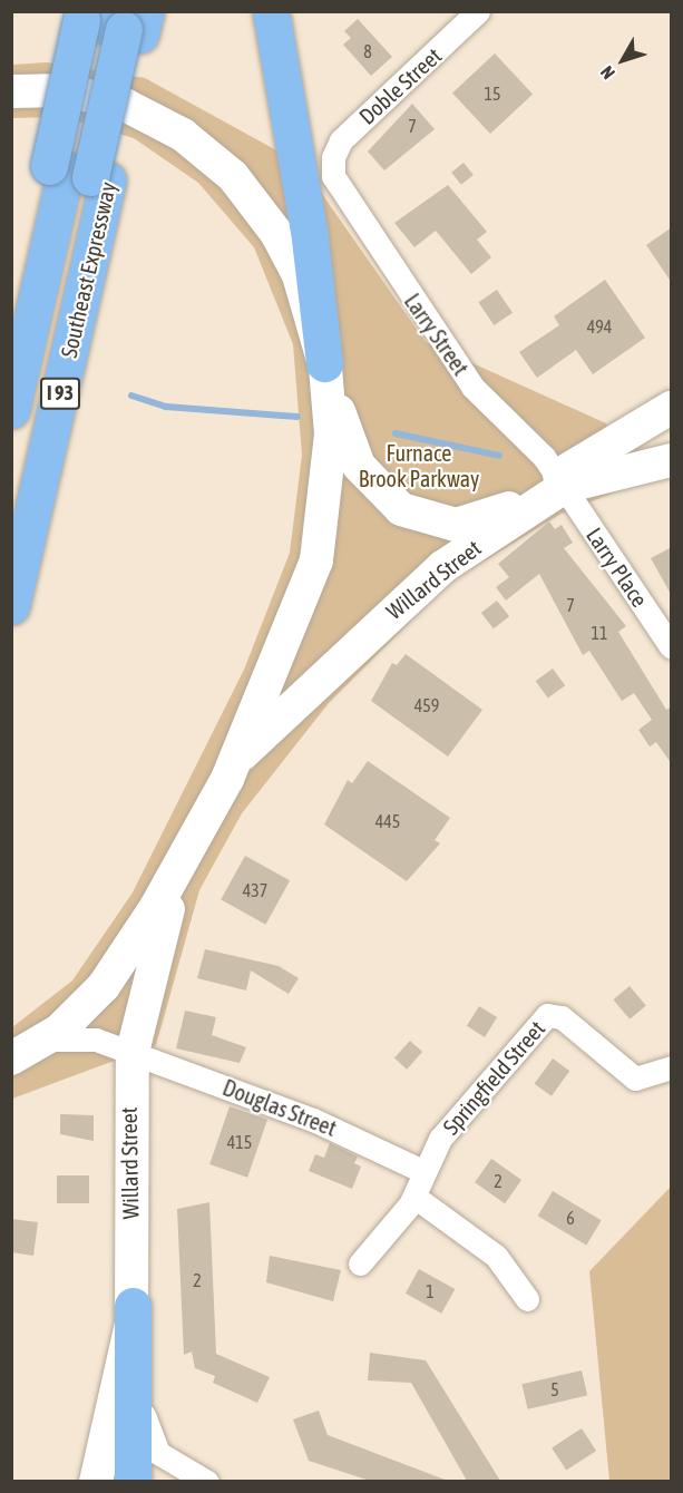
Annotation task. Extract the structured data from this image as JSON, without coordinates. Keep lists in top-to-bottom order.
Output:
{
  "streets": {
    "highway": ["Southeast Expressway", "I 93"],
    "main road": ["Willard Street"],
    "street": [
      "Doble Street",
      "Larry Street",
      "Larry Place",
      "Springfield Street",
      "Douglas Street"
    ]
  },
  "crossings": [
    ["Doble Street", "Larry Street"],
    ["Southeast Expressway", "I 93"],
    ["Larry Street", "Larry Place"],
    ["Larry Street", "Willard Street"],
    ["Larry Place", "Willard Street"],
    ["Willard Street", "Douglas Street"],
    ["Springfield Street", "Douglas Street"]
  ],
  "parks": ["Furnace Brook Parkway"],
  "house_numbers": [
    "8",
    "15",
    "7",
    "494",
    "7",
    "11",
    "459",
    "445",
    "437",
    "415",
    "2",
    "6",
    "2",
    "1",
    "5"
  ],
  "north": "bottom left"
}
